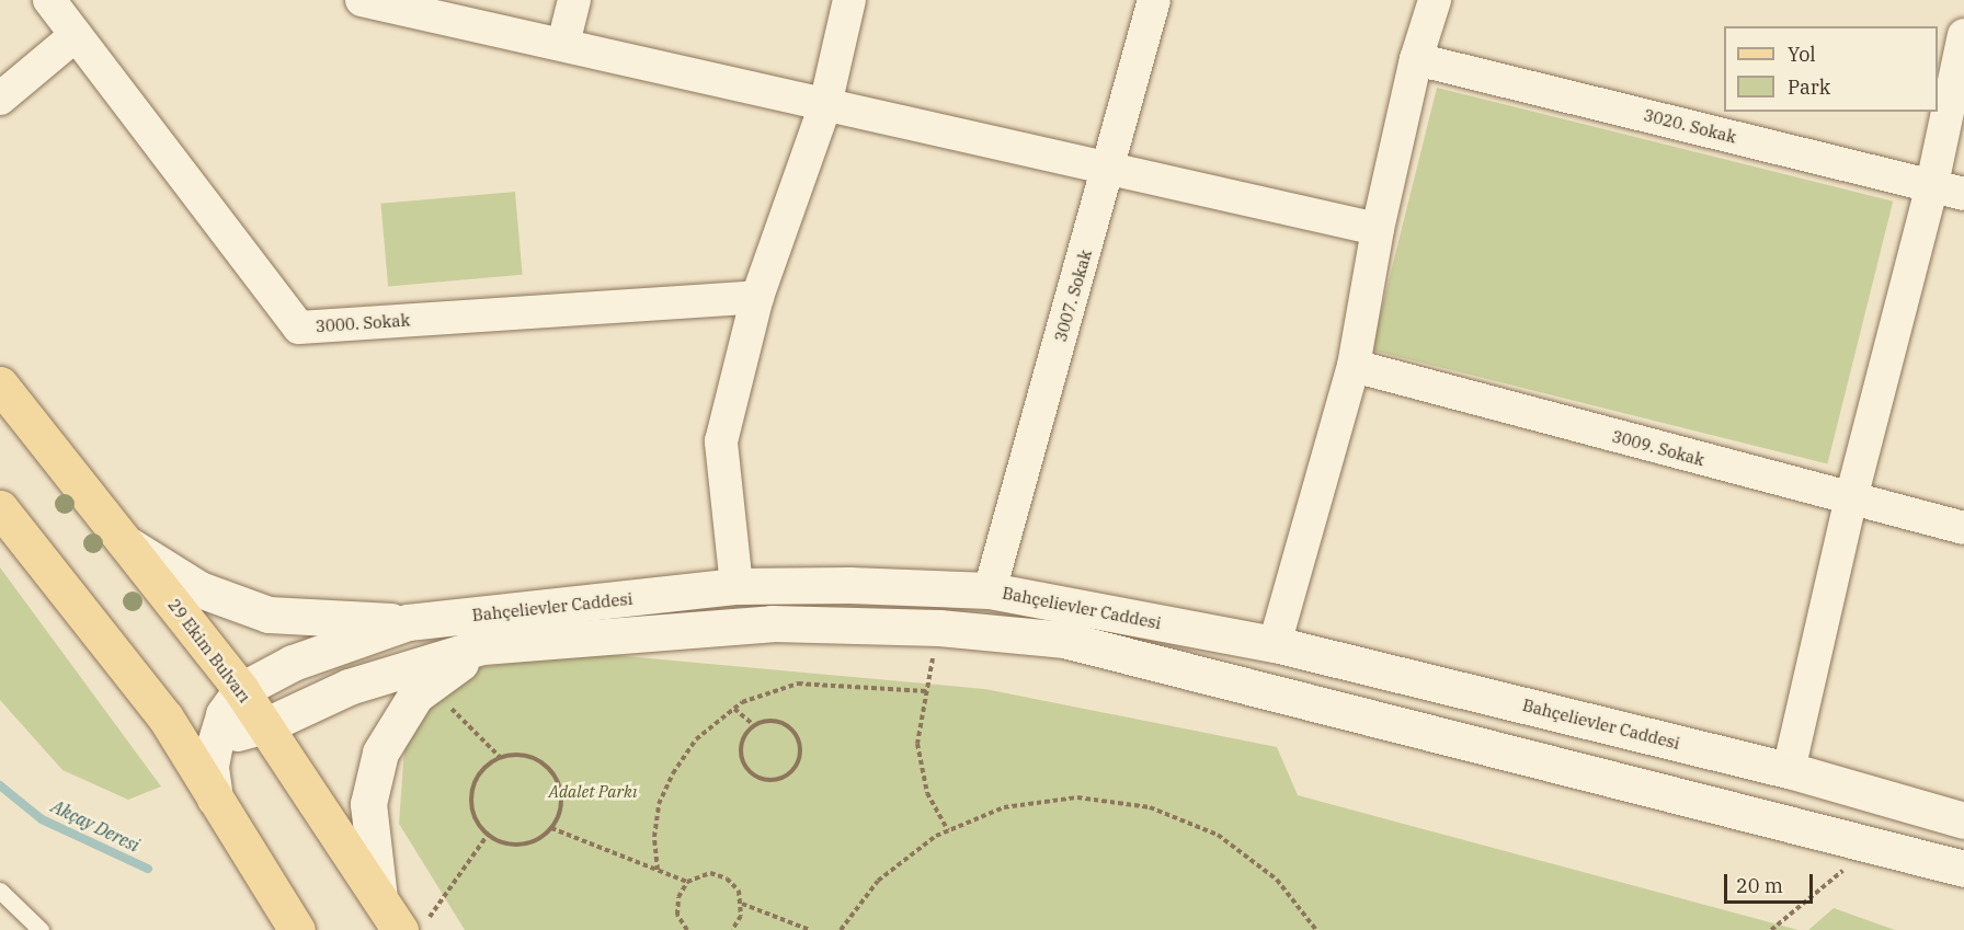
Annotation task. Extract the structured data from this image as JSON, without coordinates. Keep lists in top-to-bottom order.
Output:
{
  "streets": {
    "main road": ["29 Ekim Bulvarı"],
    "street": [
      "3020. Sokak",
      "3007. Sokak",
      "3000. Sokak",
      "3009. Sokak",
      "Bahçelievler Caddesi"
    ]
  },
  "crossings": [
    ["3007. Sokak", "Bahçelievler Caddesi"],
    ["Bahçelievler Caddesi", "29 Ekim Bulvarı"]
  ],
  "water": ["Akçay Deresi"],
  "parks": ["Adalet Parkı"],
  "legend": ["Yol", "Park"],
  "scale_bar": "20 m"
}
